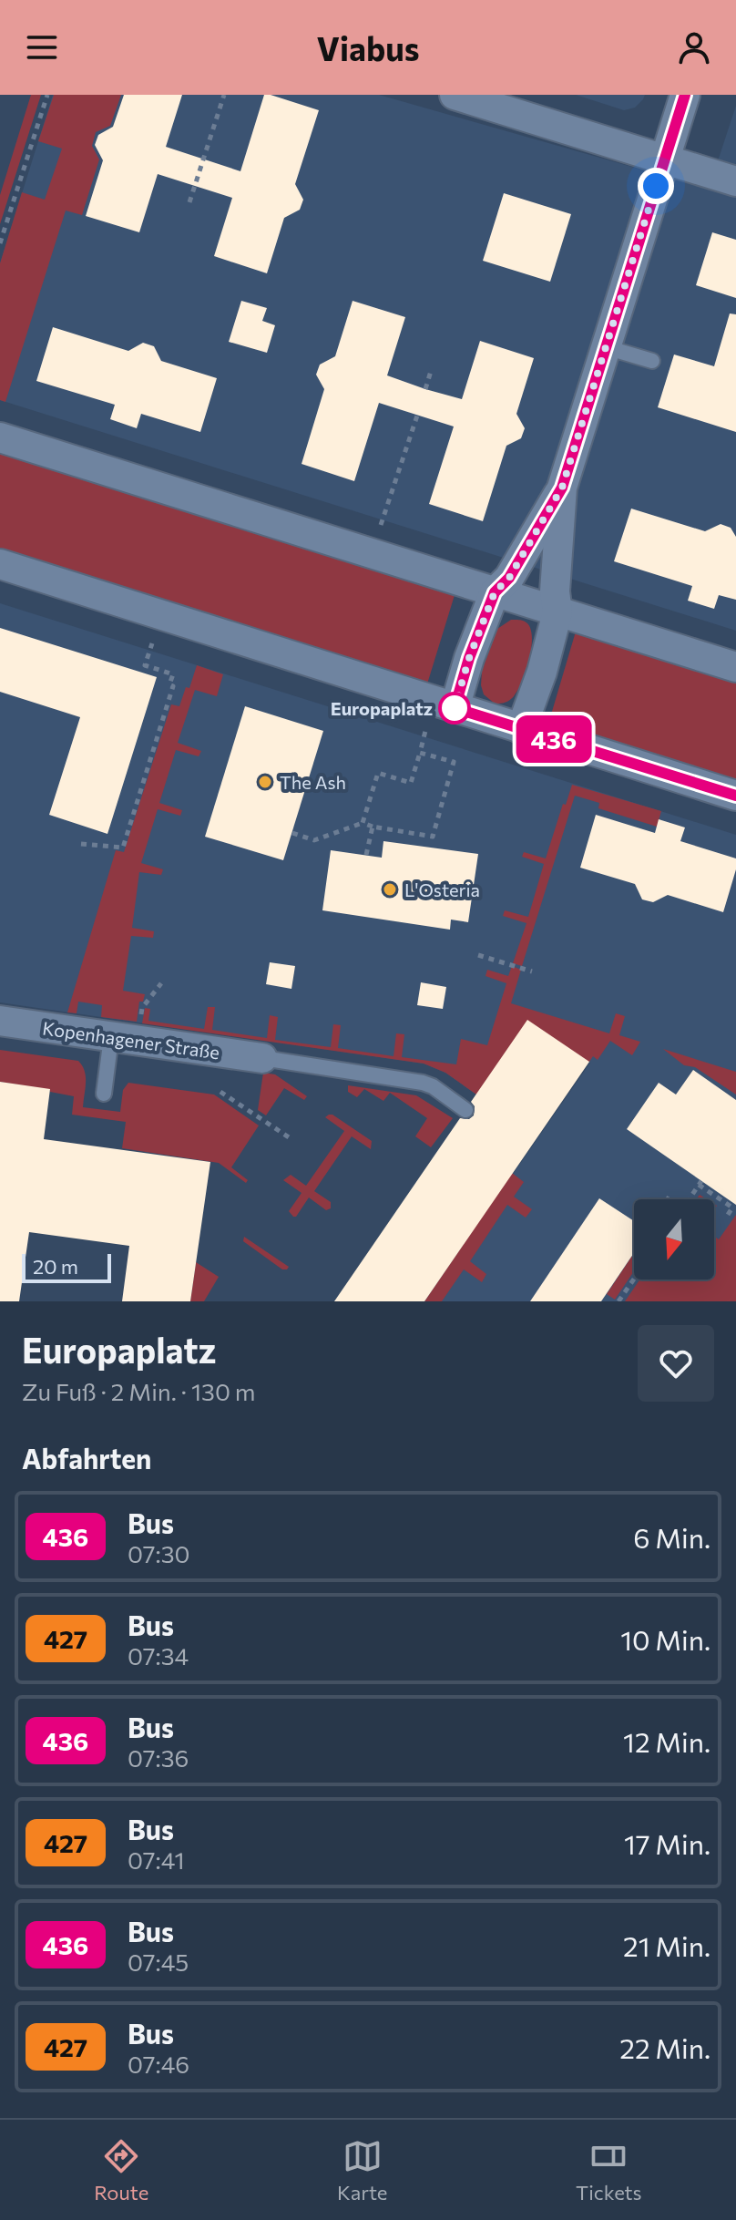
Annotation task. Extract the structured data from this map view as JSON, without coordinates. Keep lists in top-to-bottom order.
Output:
{
  "streets": {
    "street": ["Kopenhagener Straße"]
  },
  "places": ["Europaplatz", "The Ash", "L'Osteria"],
  "lines": ["bus line 436"],
  "scale_bar": "20 m",
  "north": "bottom",
  "page": {
    "header": "Viabus",
    "on_map": "436",
    "scale": "20 m",
    "heading": [
      ["Europaplatz", "Zu Fuß · 2 Min. · 130 m"],
      "Abfahrten"
    ],
    "list": [
      {
        "mark": "436",
        "name": "Bus",
        "note": "07:30",
        "value": "6 Min."
      },
      {
        "mark": "427",
        "name": "Bus",
        "note": "07:34",
        "value": "10 Min."
      },
      {
        "mark": "436",
        "name": "Bus",
        "note": "07:36",
        "value": "12 Min."
      },
      {
        "mark": "427",
        "name": "Bus",
        "note": "07:41",
        "value": "17 Min."
      },
      {
        "mark": "436",
        "name": "Bus",
        "note": "07:45",
        "value": "21 Min."
      },
      {
        "mark": "427",
        "name": "Bus",
        "note": "07:46",
        "value": "22 Min."
      }
    ],
    "tabs": ["Route", "Karte", "Tickets"]
  }
}
